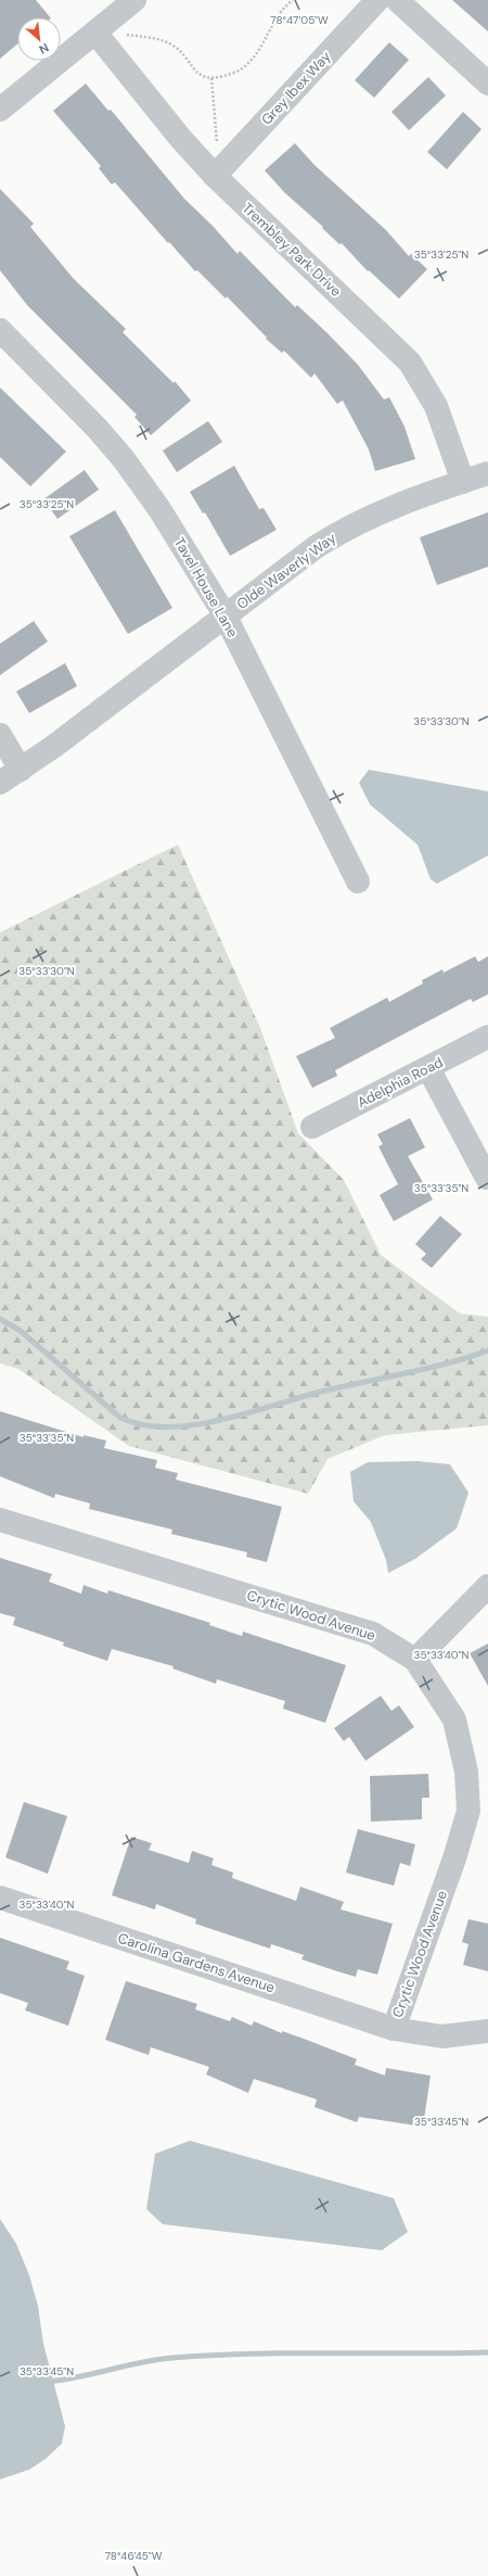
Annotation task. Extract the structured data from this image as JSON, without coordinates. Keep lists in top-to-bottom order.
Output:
{
  "streets": {
    "street": [
      "Grey Ibex Way",
      "Trembley Park Drive",
      "Olde Waverly Way",
      "Tavel House Lane",
      "Adelphia Road",
      "Crytic Wood Avenue",
      "Carolina Gardens Avenue"
    ]
  },
  "crossings": [
    ["Grey Ibex Way", "Trembley Park Drive"],
    ["Trembley Park Drive", "Olde Waverly Way"],
    ["Olde Waverly Way", "Tavel House Lane"],
    ["Crytic Wood Avenue", "Carolina Gardens Avenue"]
  ],
  "north": "bottom right",
  "coordinates": [
    "78°47'05\"W",
    "35°33'25\"N",
    "35°33'30\"N",
    "35°33'35\"N",
    "35°33'40\"N",
    "35°33'45\"N",
    "78°46'45\"W"
  ]
}
